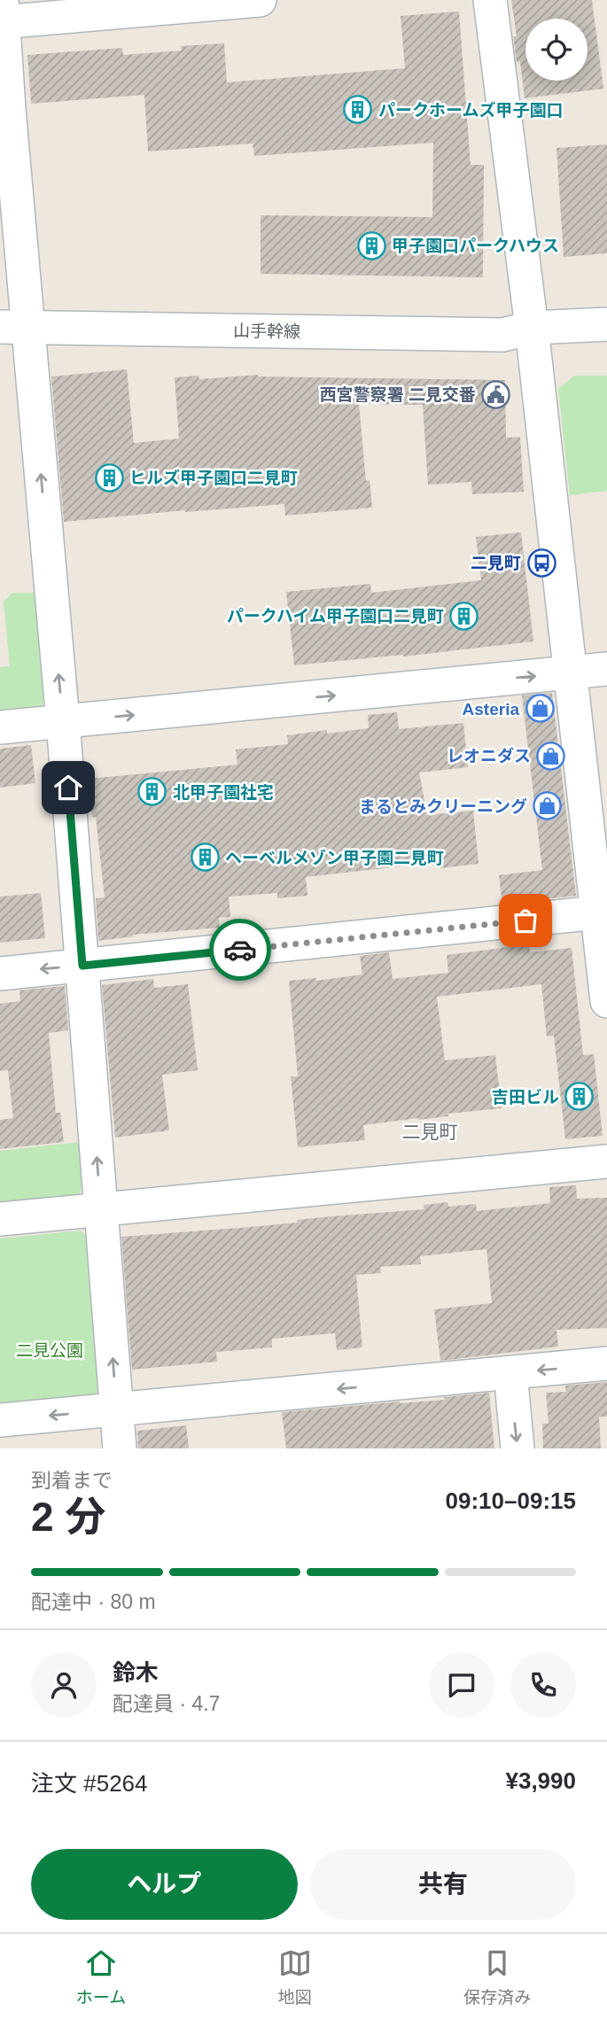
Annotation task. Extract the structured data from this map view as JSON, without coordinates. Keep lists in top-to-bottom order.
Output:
{
  "streets": {
    "street": ["山手幹線"]
  },
  "districts": ["二見町"],
  "parks": ["二見公園"],
  "places": {
    "building": [
      "パークホームズ甲子園口",
      "甲子園口パークハウス",
      "ヒルズ甲子園口二見町",
      "パークハイム甲子園口二見町",
      "北甲子園社宅",
      "ヘーベルメゾン甲子園二見町",
      "吉田ビル"
    ],
    "public building": ["西宮警察署 二見交番"],
    "bus stop": ["二見町"],
    "shop": ["Asteria", "レオニダス", "まるとみクリーニング"]
  },
  "page": {
    "heading": ["2 分", "到着まで", "09:10–09:15"],
    "panel": [
      "鈴木",
      "配達員 · 4.7",
      "注文 #5264",
      "¥3,990"
    ],
    "bar": "配達中 · 80 m",
    "buttons": ["ヘルプ", "共有"],
    "tabs": ["ホーム", "地図", "保存済み"]
  }
}
